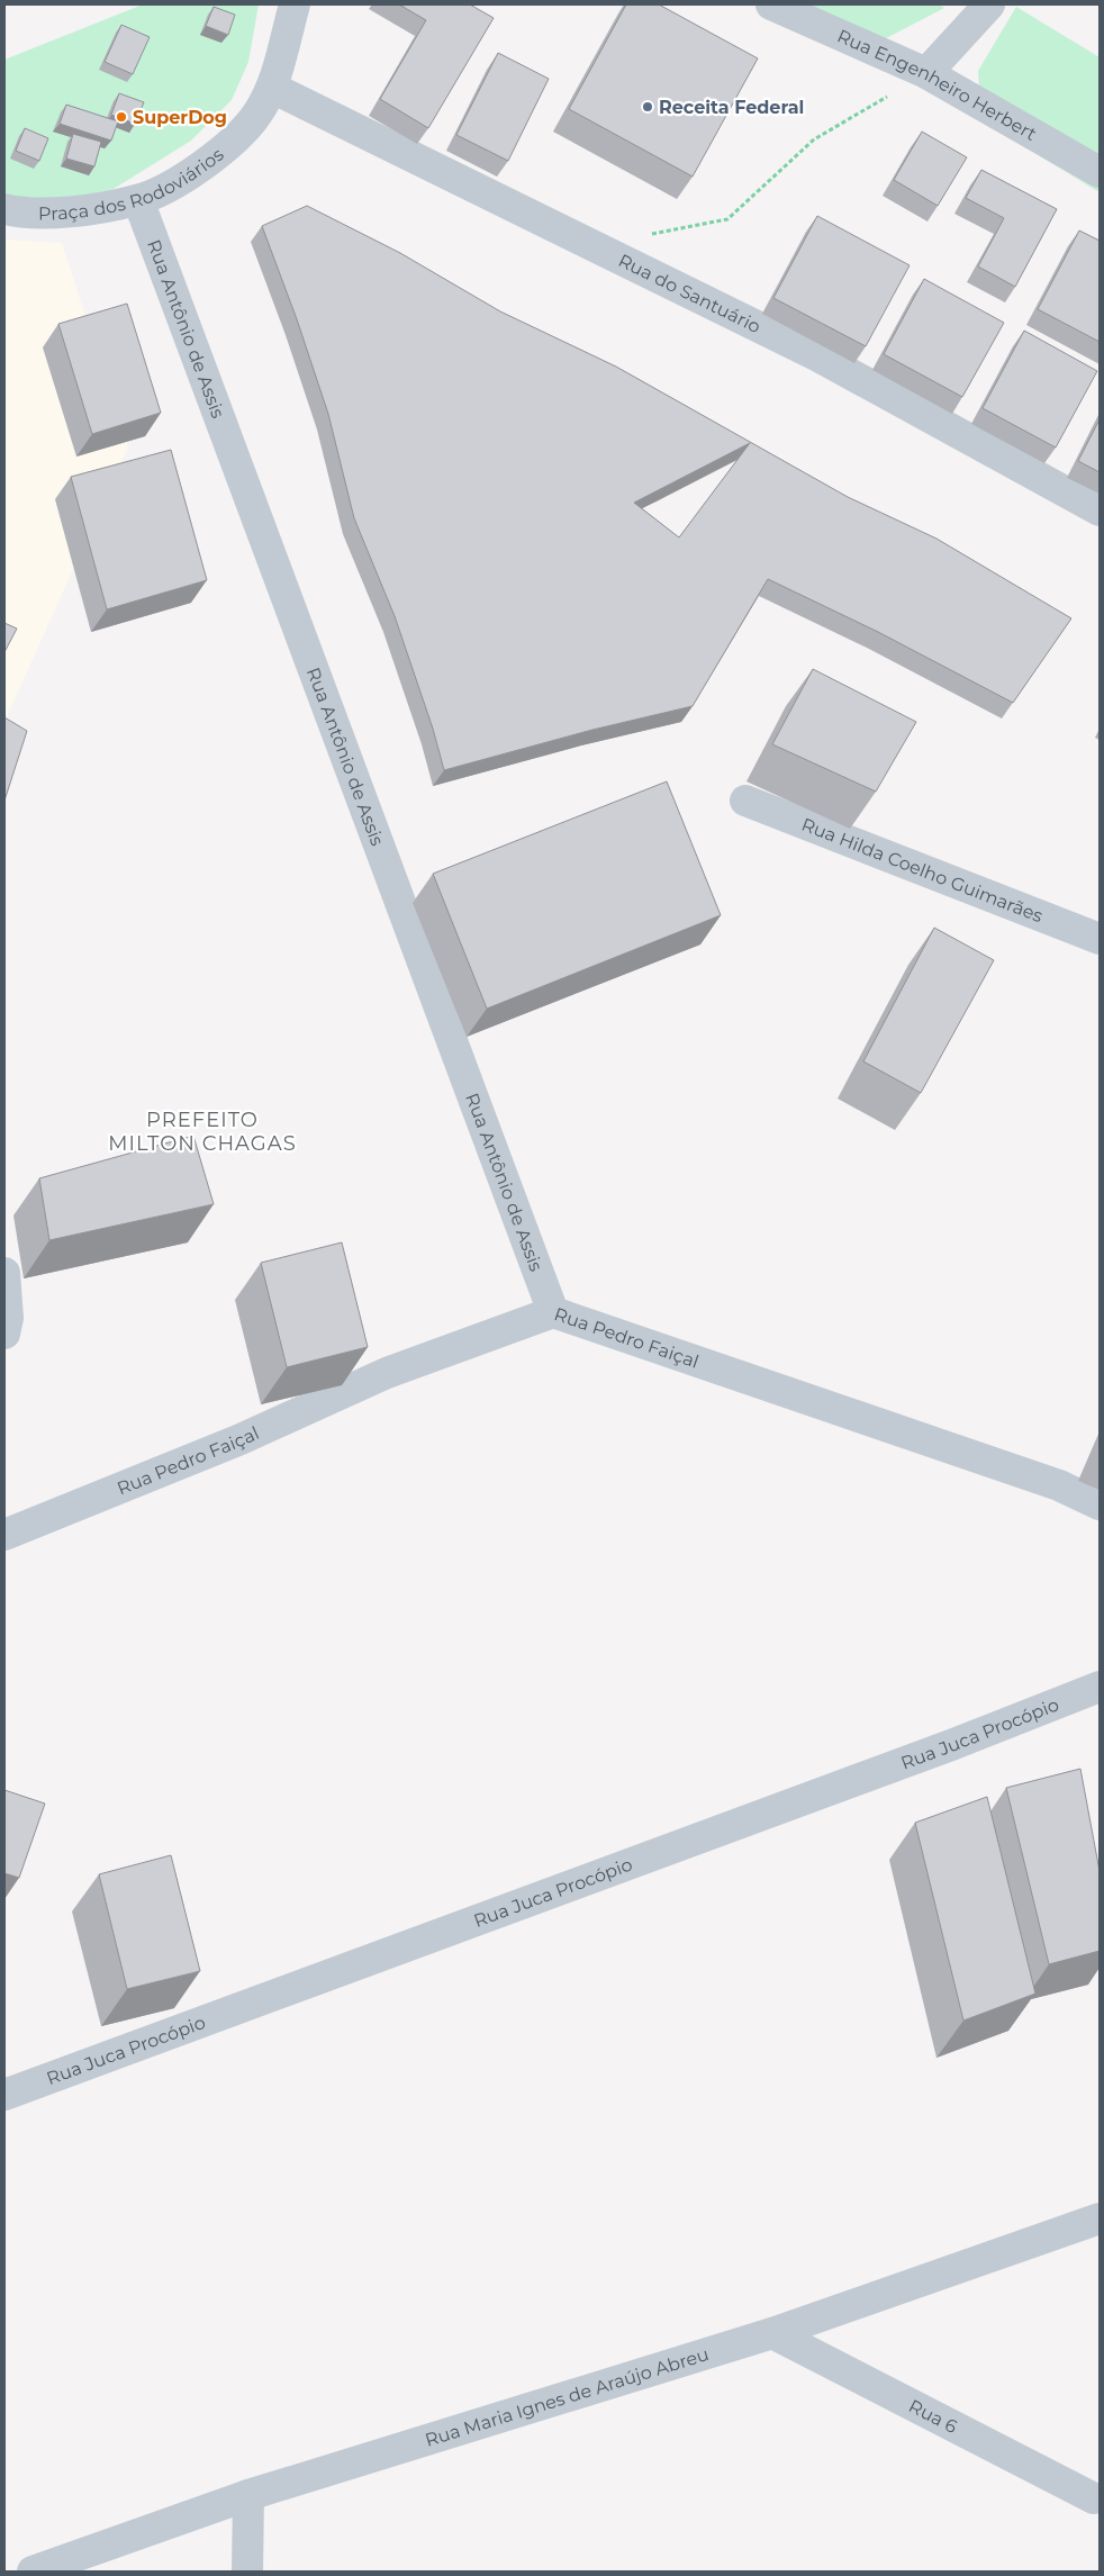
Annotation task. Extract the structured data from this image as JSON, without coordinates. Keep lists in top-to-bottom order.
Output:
{
  "streets": {
    "street": [
      "Rua Engenheiro Herbert",
      "Praça dos Rodoviários",
      "Rua do Santuário",
      "Rua Antônio de Assis",
      "Rua Hilda Coelho Guimarães",
      "Rua Pedro Faiçal",
      "Rua Juca Procópio",
      "Rua Maria Ignes de Araújo Abreu",
      "Rua 6"
    ]
  },
  "crossings": [
    ["Praça dos Rodoviários", "Rua do Santuário"],
    ["Praça dos Rodoviários", "Rua Antônio de Assis"],
    ["Rua Antônio de Assis", "Rua Pedro Faiçal"],
    ["Rua Maria Ignes de Araújo Abreu", "Rua 6"]
  ],
  "districts": ["PREFEITO MILTON CHAGAS"],
  "places": ["Receita Federal", "SuperDog"]
}
